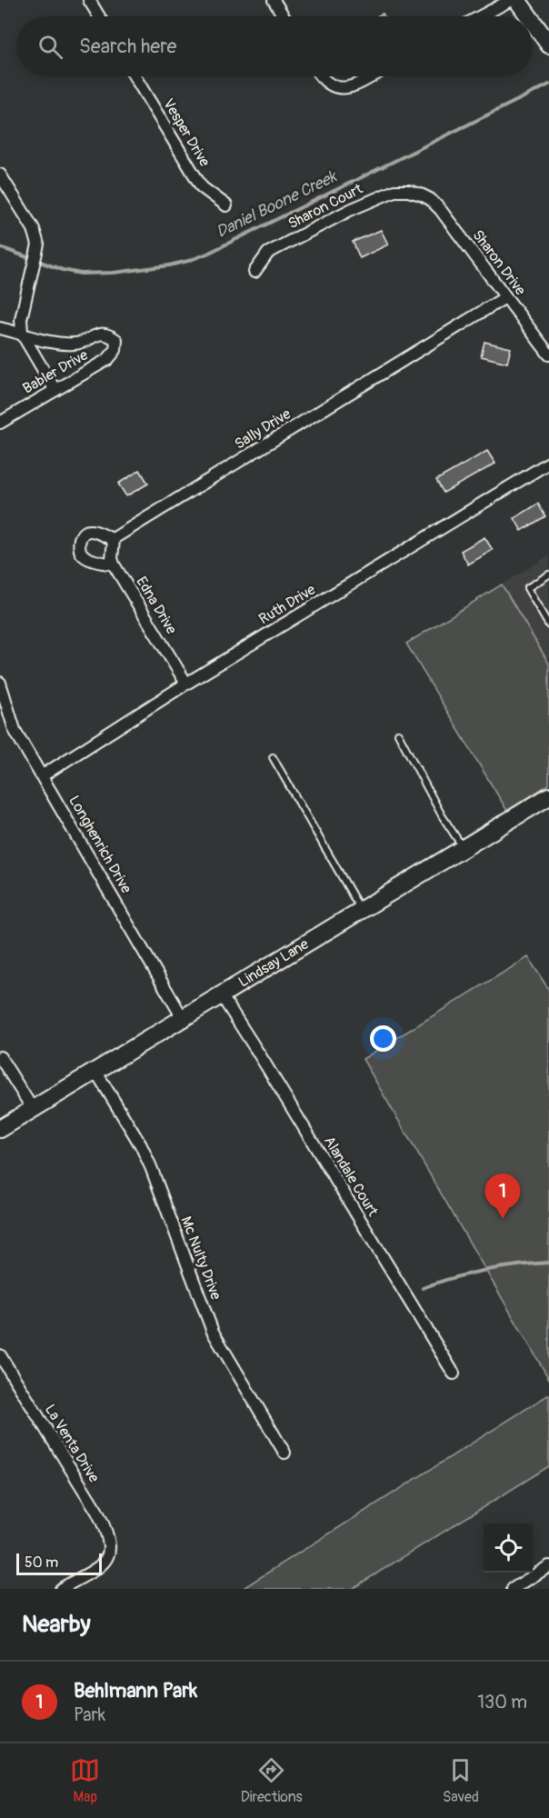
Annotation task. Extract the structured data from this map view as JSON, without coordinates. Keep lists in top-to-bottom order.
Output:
{
  "streets": {
    "street": [
      "Vesper Drive",
      "Sharon Court",
      "Sharon Drive",
      "Babler Drive",
      "Sally Drive",
      "Ruth Drive",
      "Edna Drive",
      "Longhenrich Drive",
      "Lindsay Lane",
      "Alandale Court",
      "Mc Nulty Drive",
      "La Venta Drive"
    ]
  },
  "crossings": [
    ["Sharon Court", "Sharon Drive"],
    ["Sharon Drive", "Sally Drive"],
    ["Sally Drive", "Edna Drive"],
    ["Ruth Drive", "Edna Drive"],
    ["Ruth Drive", "Longhenrich Drive"],
    ["Longhenrich Drive", "Lindsay Lane"],
    ["Lindsay Lane", "Alandale Court"],
    ["Lindsay Lane", "Mc Nulty Drive"]
  ],
  "water": ["Daniel Boone Creek"],
  "scale_bar": "50 m",
  "page": {
    "search": "Search here",
    "pins": "1",
    "scale": "50 m",
    "heading": "Nearby",
    "list": [
      {
        "mark": "1",
        "name": "Behlmann Park",
        "note": "Park",
        "value": "130 m"
      }
    ],
    "nav": ["Map", "Directions", "Saved"]
  }
}
